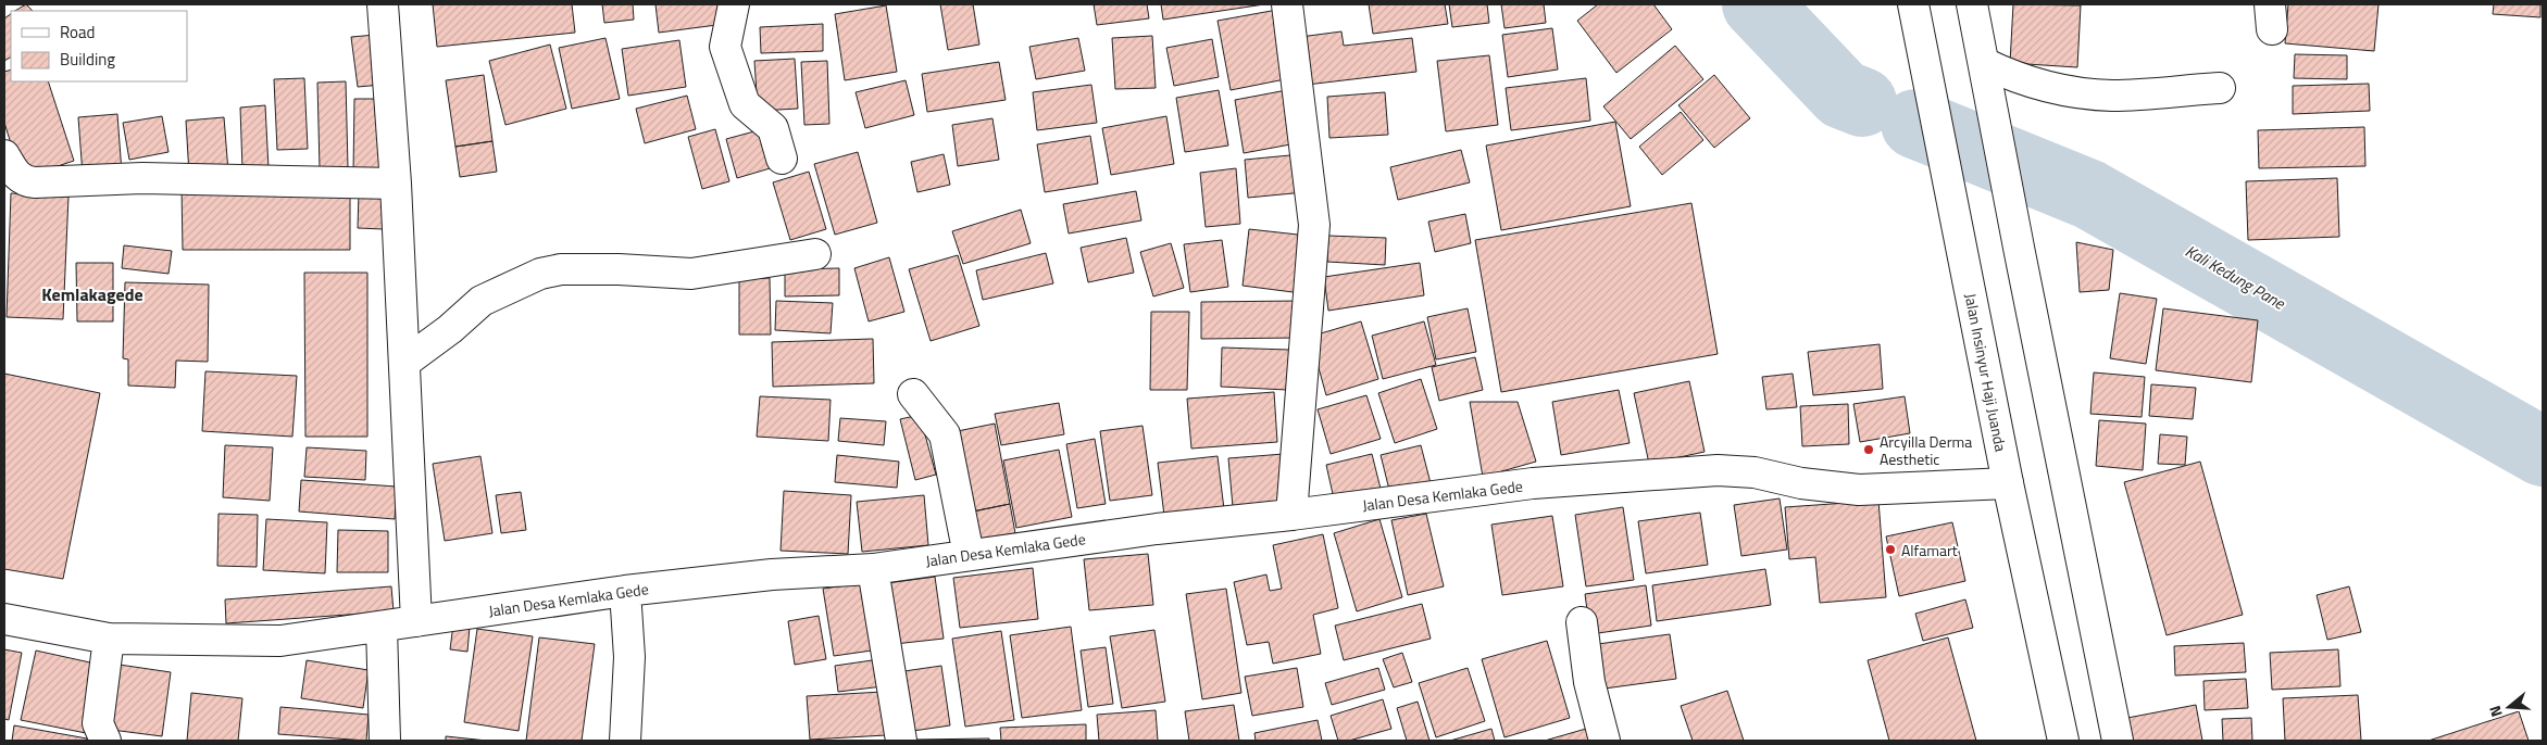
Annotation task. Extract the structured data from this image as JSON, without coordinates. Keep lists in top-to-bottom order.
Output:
{
  "streets": {
    "main road": ["Jalan Insinyur Haji Juanda", "Jalan Desa Kemlaka Gede"]
  },
  "crossings": [
    ["Jalan Insinyur Haji Juanda", "Jalan Desa Kemlaka Gede"]
  ],
  "districts": ["Kemlakagede"],
  "water": ["Kali Kedung Pane"],
  "places": ["Arcyilla Derma Aesthetic", "Alfamart"],
  "legend": ["Road", "Building"],
  "north": "left"
}
